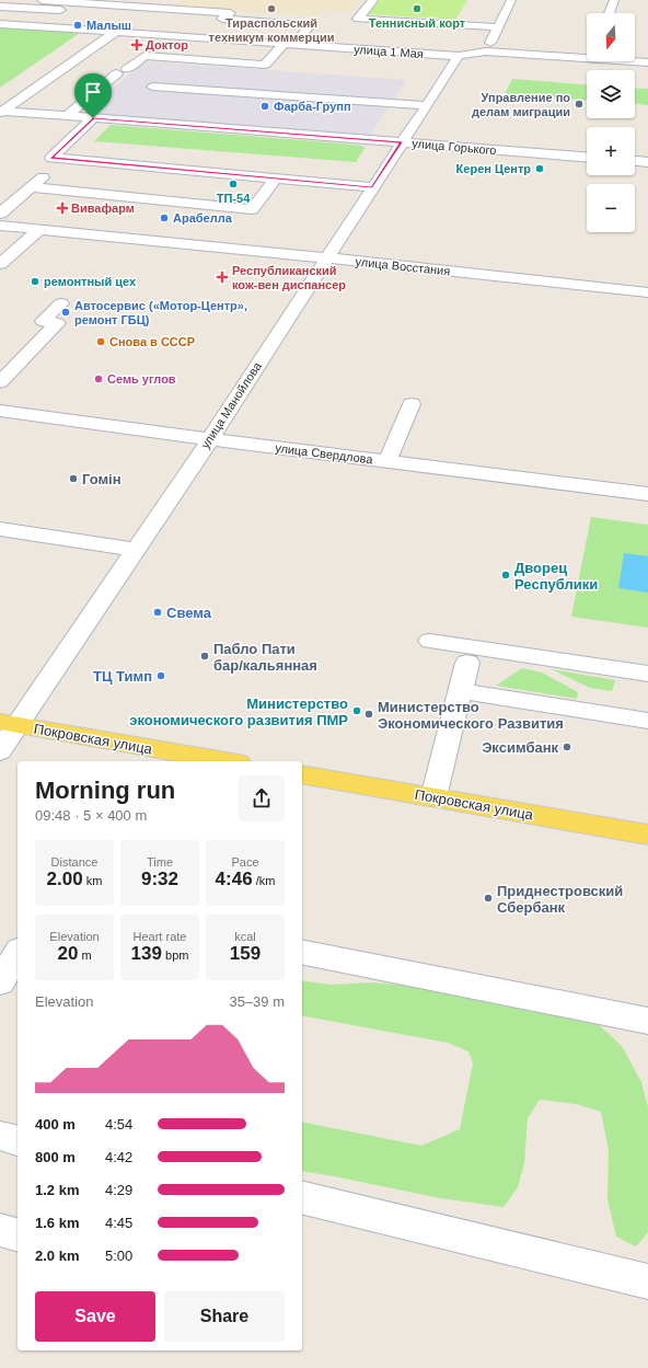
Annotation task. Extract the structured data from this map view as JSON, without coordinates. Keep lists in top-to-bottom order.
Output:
{
  "streets": {
    "main road": ["Покровская улица"],
    "street": [
      "улица 1 Мая",
      "улица Горького",
      "улица Восстания",
      "улица Манойлова",
      "улица Свердлова"
    ]
  },
  "crossings": [
    ["улица 1 Мая", "улица Манойлова"],
    ["улица Горького", "улица Манойлова"],
    ["улица Восстания", "улица Манойлова"],
    ["улица Манойлова", "улица Свердлова"],
    ["улица Манойлова", "Покровская улица"]
  ],
  "places": {
    "other": [
      "Тираспольский техникум коммерции",
      "Теннисный корт",
      "Малыш",
      "Управление по делам миграции",
      "Фарба-Групп",
      "Керен Центр",
      "ТП-54",
      "Арабелла",
      "ремонтный цех",
      "Автосервис («Мотор-Центр», ремонт ГБЦ)",
      "Снова в СССР",
      "Семь углов",
      "Гомiн",
      "Дворец Республики",
      "Свема",
      "Пабло Пати бар/кальянная",
      "ТЦ Тимп",
      "Министерство экономического развития ПМР",
      "Министерство Экономического Развития",
      "Эксимбанк",
      "Приднестровский Сбербанк"
    ],
    "health": ["Доктор", "Вивафарм", "Республиканский кож-вен диспансер"]
  },
  "north": "bottom",
  "page": {
    "map_buttons": ["+", "−"],
    "heading": ["Morning run", "09:48 · 5 × 400 m"],
    "stats": [
      ["Distance", "2.00 km"],
      ["Time", "9:32"],
      ["Pace", "4:46 /km"],
      ["Elevation", "20 m"],
      ["Heart rate", "139 bpm"],
      ["kcal", "159"]
    ],
    "chart": ["Elevation", "35–39 m"],
    "list": [
      {
        "name": "400 m",
        "note": "4:54"
      },
      {
        "name": "800 m",
        "note": "4:42"
      },
      {
        "name": "1.2 km",
        "note": "4:29"
      },
      {
        "name": "1.6 km",
        "note": "4:45"
      },
      {
        "name": "2.0 km",
        "note": "5:00"
      }
    ],
    "buttons": ["Save", "Share"]
  }
}
